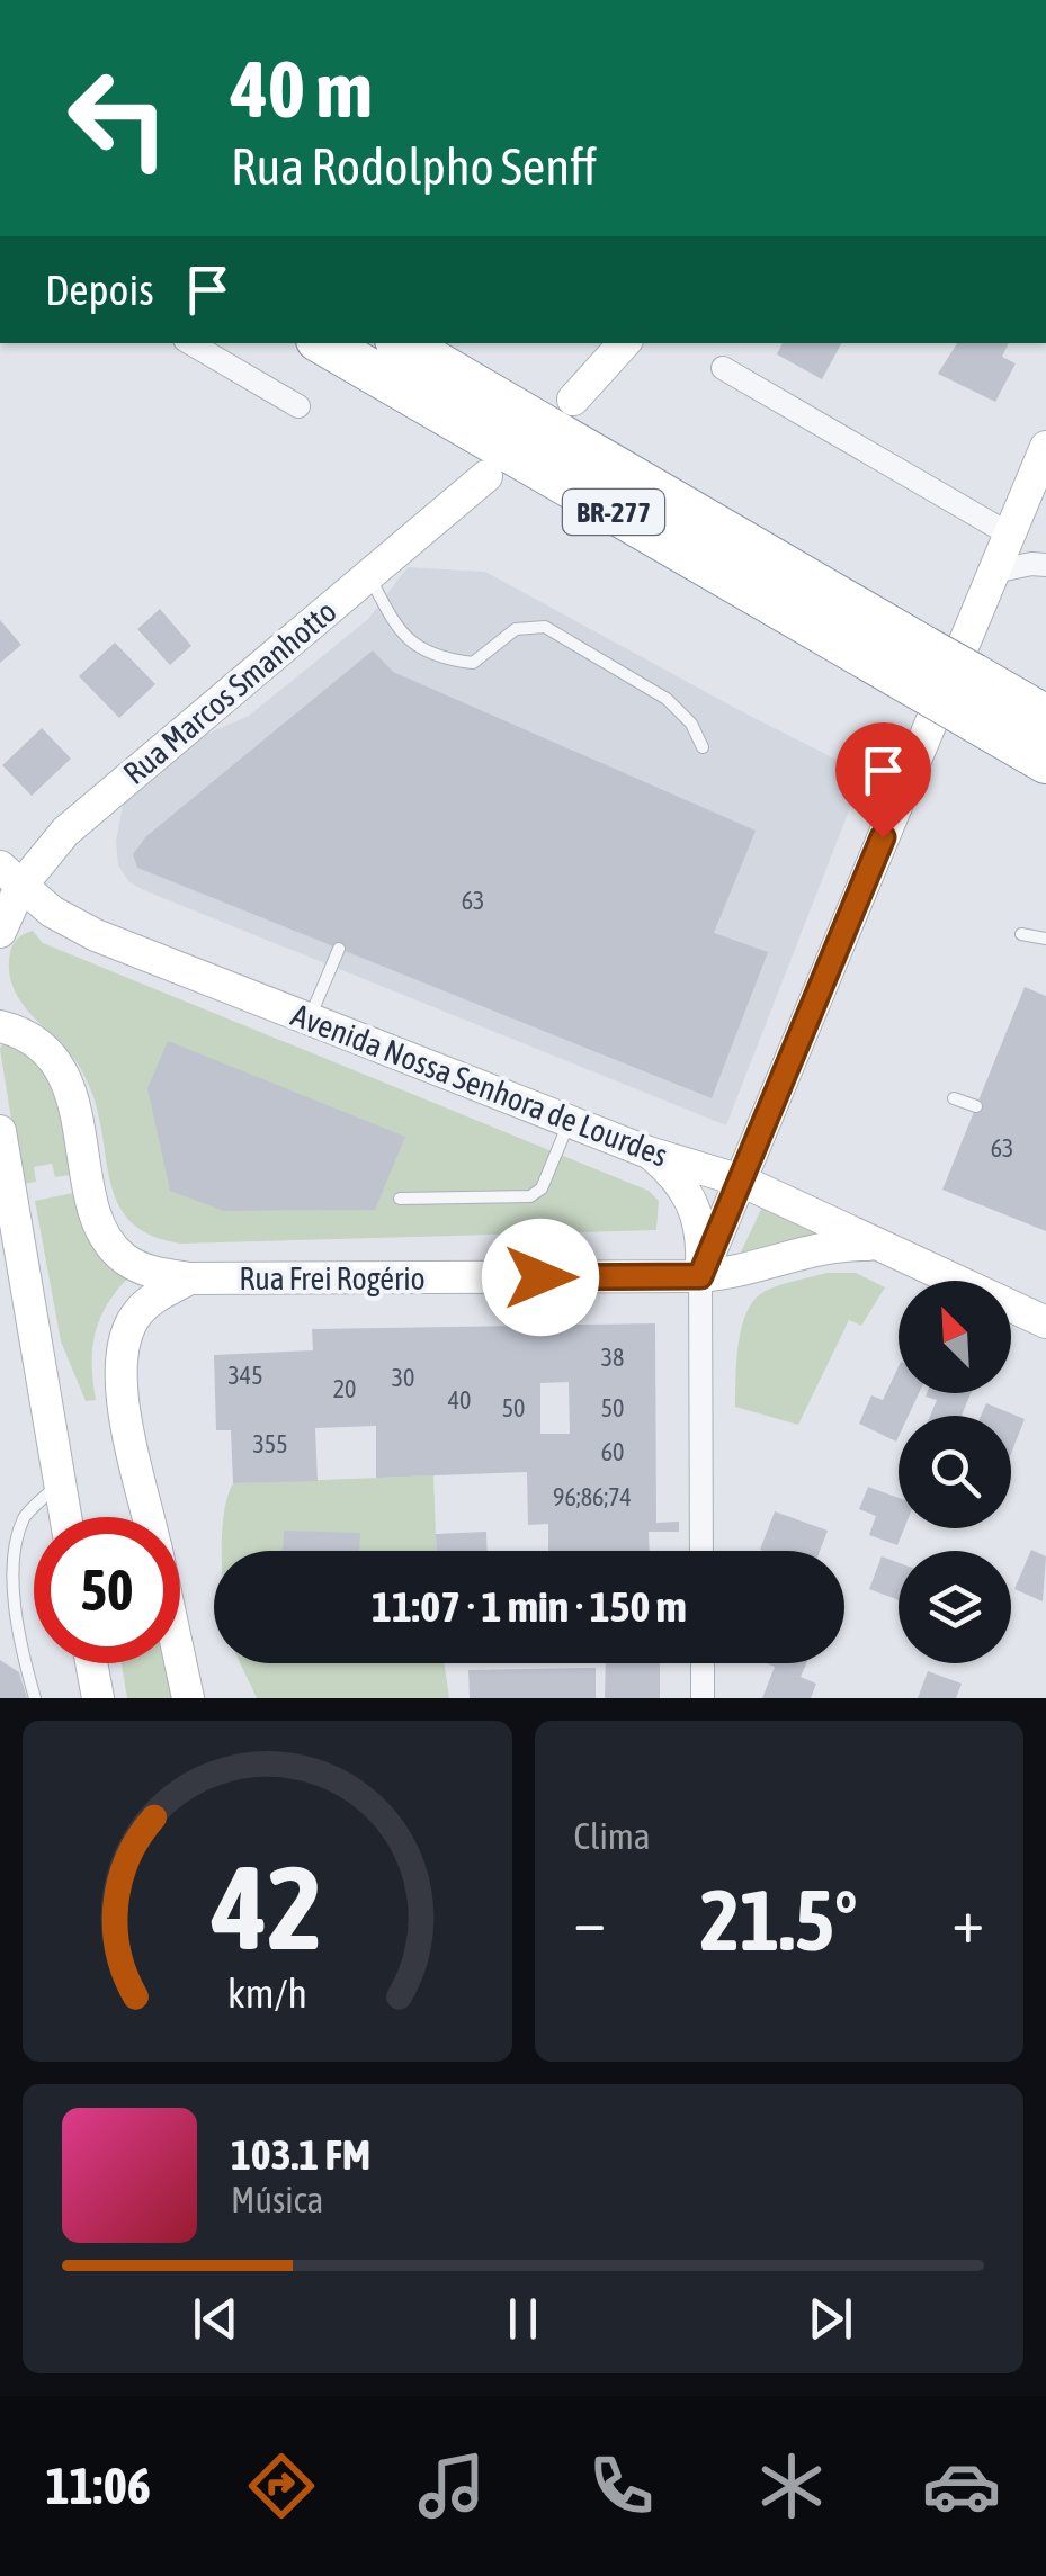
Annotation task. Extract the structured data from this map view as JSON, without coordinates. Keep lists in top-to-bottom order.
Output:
{
  "streets": {
    "highway": ["BR-277"],
    "main road": ["Rua Marcos Smanhotto", "Avenida Nossa Senhora de Lourdes", "Rua Frei Rogério"]
  },
  "crossings": [
    ["Rua Marcos Smanhotto", "Avenida Nossa Senhora de Lourdes"],
    ["Avenida Nossa Senhora de Lourdes", "Rua Frei Rogério"]
  ],
  "house_numbers": [
    "63",
    "63",
    "38",
    "345",
    "30",
    "20",
    "40",
    "50",
    "50",
    "355",
    "60",
    "96;86;74"
  ],
  "north": "top left",
  "page": {
    "turn": ["40 m", "Rua Rodolpho Senff"],
    "then": "Depois",
    "limit": "50",
    "trip": "11:07 · 1 min · 150 m",
    "tile": "Clima",
    "heat": ["−", "21.5°", "+"],
    "song": ["103.1 FM", "Música"],
    "tabs": "11:06",
    "gauge": ["42", "km/h"]
  }
}
